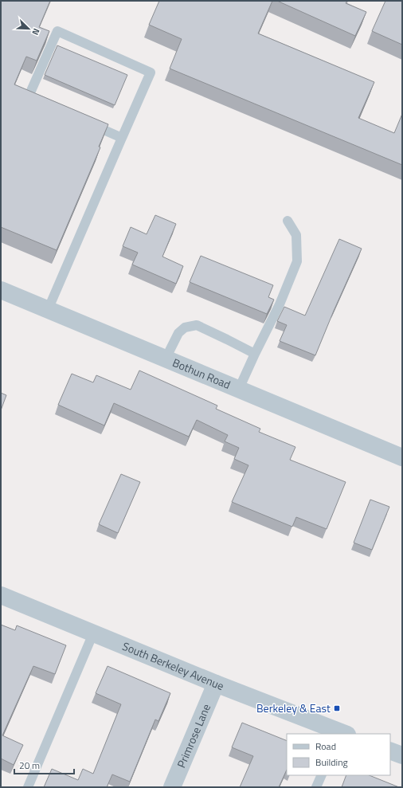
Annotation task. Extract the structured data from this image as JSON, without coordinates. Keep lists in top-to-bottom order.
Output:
{
  "streets": {
    "street": ["Bothun Road", "South Berkeley Avenue", "Primrose Lane"]
  },
  "crossings": [
    ["South Berkeley Avenue", "Primrose Lane"]
  ],
  "places": {
    "transit": ["Berkeley & East"]
  },
  "legend": ["Road", "Building"],
  "scale_bar": "20 m",
  "north": "bottom right"
}
